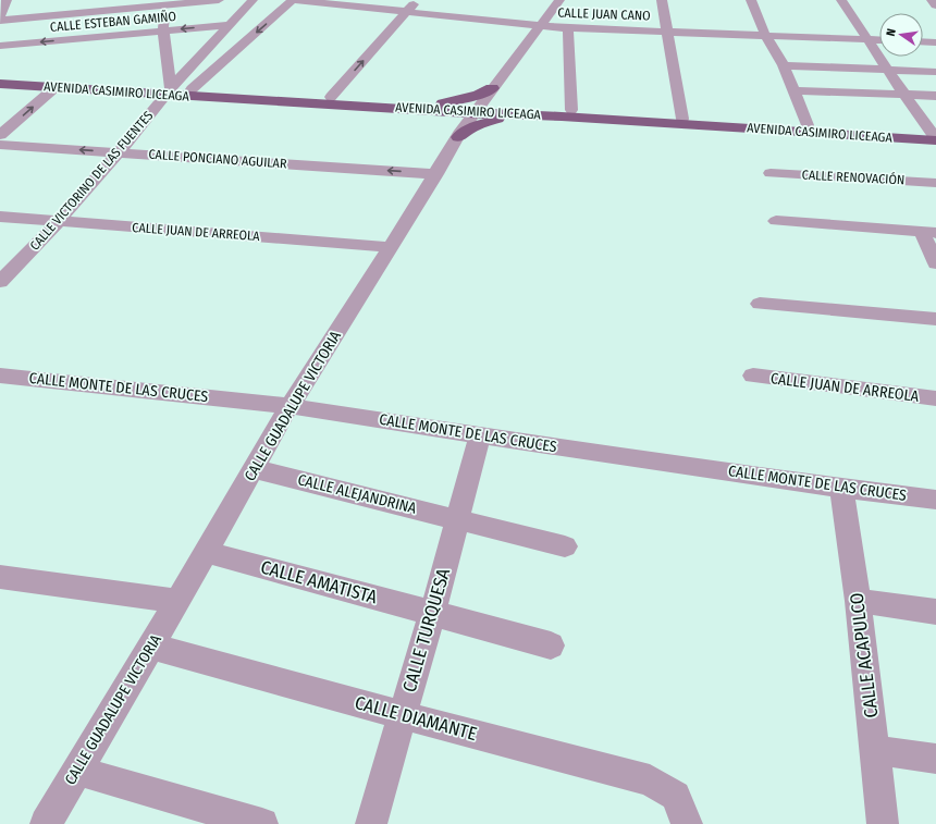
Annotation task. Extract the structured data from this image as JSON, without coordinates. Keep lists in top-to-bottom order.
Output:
{
  "streets": {
    "main road": ["AVENIDA CASIMIRO LICEAGA"],
    "street": [
      "CALLE JUAN CANO",
      "CALLE ESTEBAN GAMIÑO",
      "CALLE PONCIANO AGUILAR",
      "CALLE RENOVACIÓN",
      "CALLE VICTORINO DE LAS FUENTES",
      "CALLE JUAN DE ARREOLA",
      "CALLE MONTE DE LAS CRUCES",
      "CALLE GUADALUPE VICTORIA",
      "CALLE ALEJANDRINA",
      "CALLE AMATISTA",
      "CALLE TURQUESA",
      "CALLE ACAPULCO",
      "CALLE DIAMANTE"
    ]
  },
  "crossings": [
    ["CALLE JUAN CANO", "CALLE GUADALUPE VICTORIA"],
    ["CALLE ESTEBAN GAMIÑO", "CALLE VICTORINO DE LAS FUENTES"],
    ["AVENIDA CASIMIRO LICEAGA", "CALLE VICTORINO DE LAS FUENTES"],
    ["AVENIDA CASIMIRO LICEAGA", "CALLE GUADALUPE VICTORIA"],
    ["CALLE PONCIANO AGUILAR", "CALLE VICTORINO DE LAS FUENTES"],
    ["CALLE PONCIANO AGUILAR", "CALLE GUADALUPE VICTORIA"],
    ["CALLE VICTORINO DE LAS FUENTES", "CALLE JUAN DE ARREOLA"],
    ["CALLE JUAN DE ARREOLA", "CALLE GUADALUPE VICTORIA"],
    ["CALLE MONTE DE LAS CRUCES", "CALLE GUADALUPE VICTORIA"],
    ["CALLE MONTE DE LAS CRUCES", "CALLE TURQUESA"],
    ["CALLE MONTE DE LAS CRUCES", "CALLE ACAPULCO"],
    ["CALLE GUADALUPE VICTORIA", "CALLE ALEJANDRINA"],
    ["CALLE GUADALUPE VICTORIA", "CALLE AMATISTA"],
    ["CALLE GUADALUPE VICTORIA", "CALLE DIAMANTE"],
    ["CALLE ALEJANDRINA", "CALLE TURQUESA"],
    ["CALLE AMATISTA", "CALLE TURQUESA"],
    ["CALLE TURQUESA", "CALLE DIAMANTE"]
  ],
  "north": "left"
}
